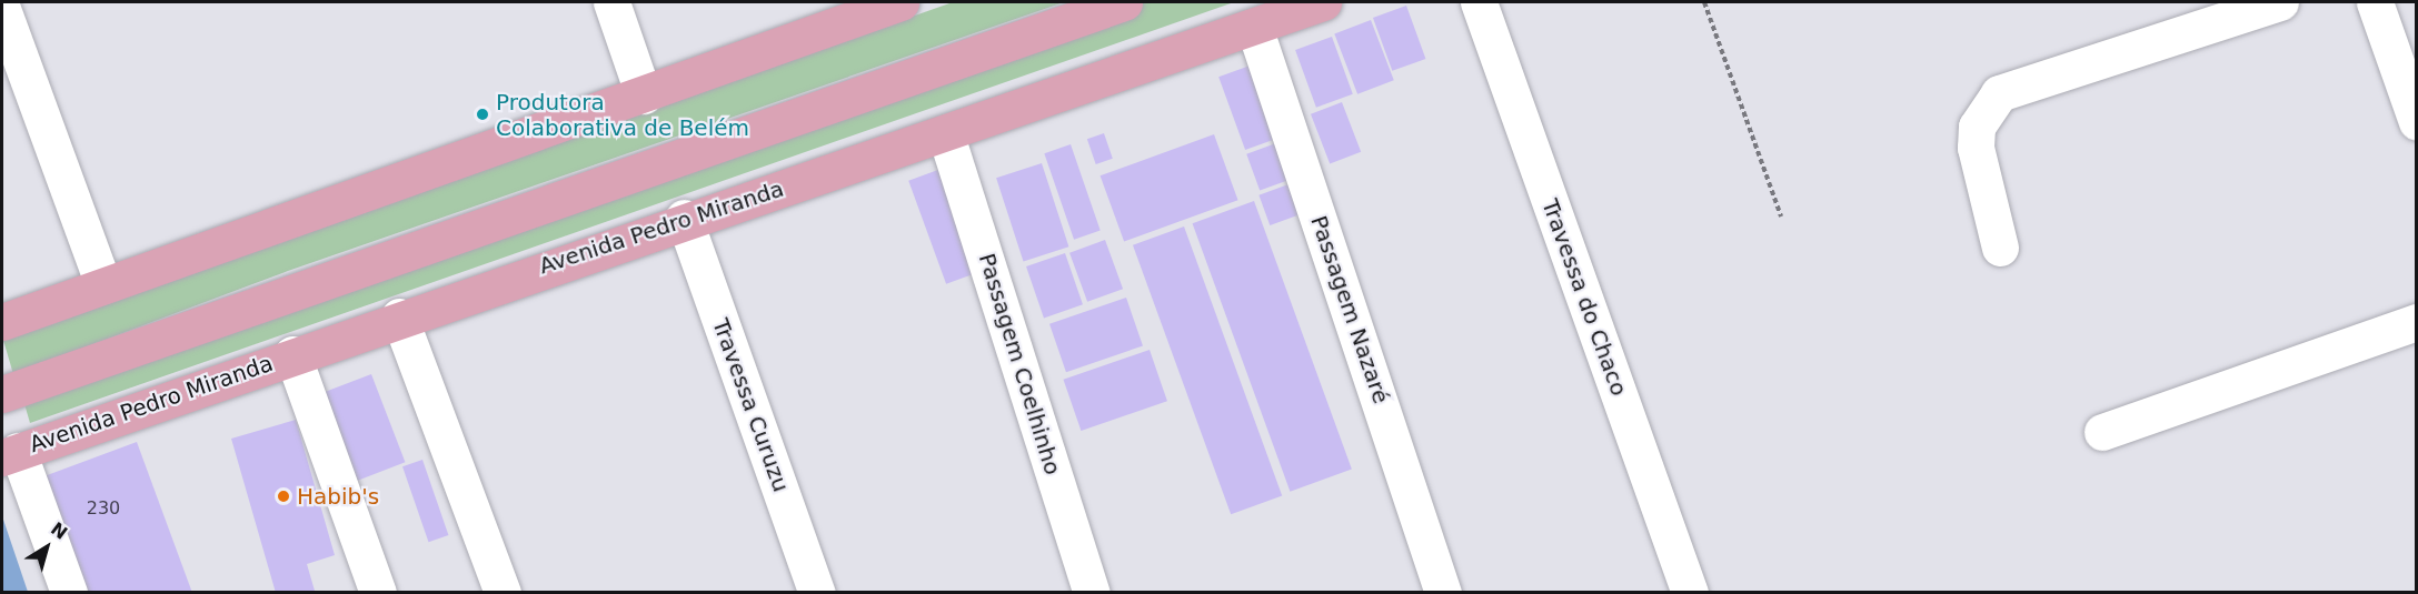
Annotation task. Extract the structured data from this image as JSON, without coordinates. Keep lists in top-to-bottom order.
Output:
{
  "streets": {
    "main road": ["Avenida Pedro Miranda"],
    "street": [
      "Travessa do Chaco",
      "Passagem Nazaré",
      "Passagem Coelhinho",
      "Travessa Curuzu"
    ]
  },
  "crossings": [
    ["Avenida Pedro Miranda", "Passagem Nazaré"],
    ["Avenida Pedro Miranda", "Passagem Coelhinho"],
    ["Avenida Pedro Miranda", "Travessa Curuzu"]
  ],
  "places": ["Produtora Colaborativa de Belém", "Habib's"],
  "house_numbers": ["230"],
  "north": "top right"
}
